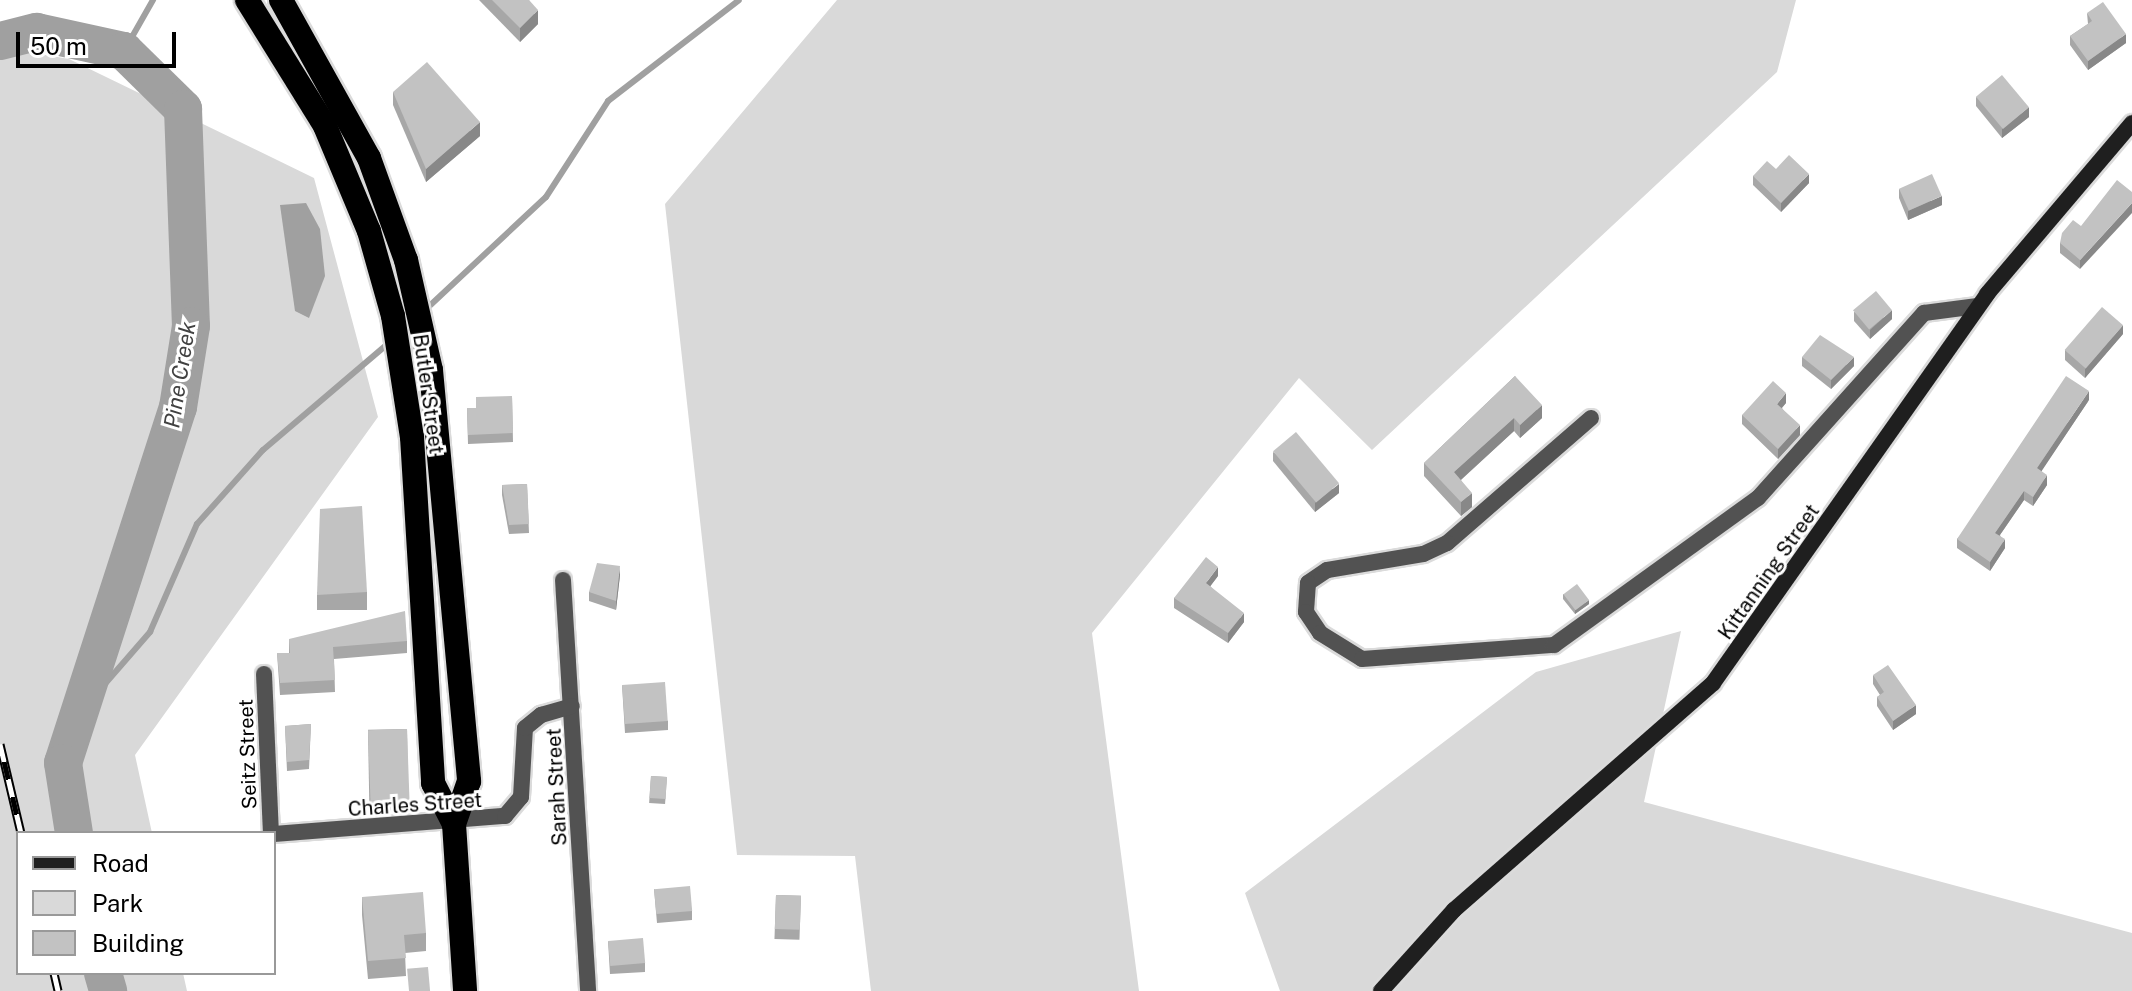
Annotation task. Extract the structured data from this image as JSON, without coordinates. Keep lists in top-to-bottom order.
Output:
{
  "streets": {
    "highway": ["Butler Street"],
    "street": [
      "Kittanning Street",
      "Seitz Street",
      "Sarah Street",
      "Charles Street"
    ]
  },
  "crossings": [
    ["Butler Street", "Charles Street"],
    ["Sarah Street", "Charles Street"]
  ],
  "water": ["Pine Creek"],
  "legend": ["Road", "Park", "Building"],
  "scale_bar": "50 m"
}
